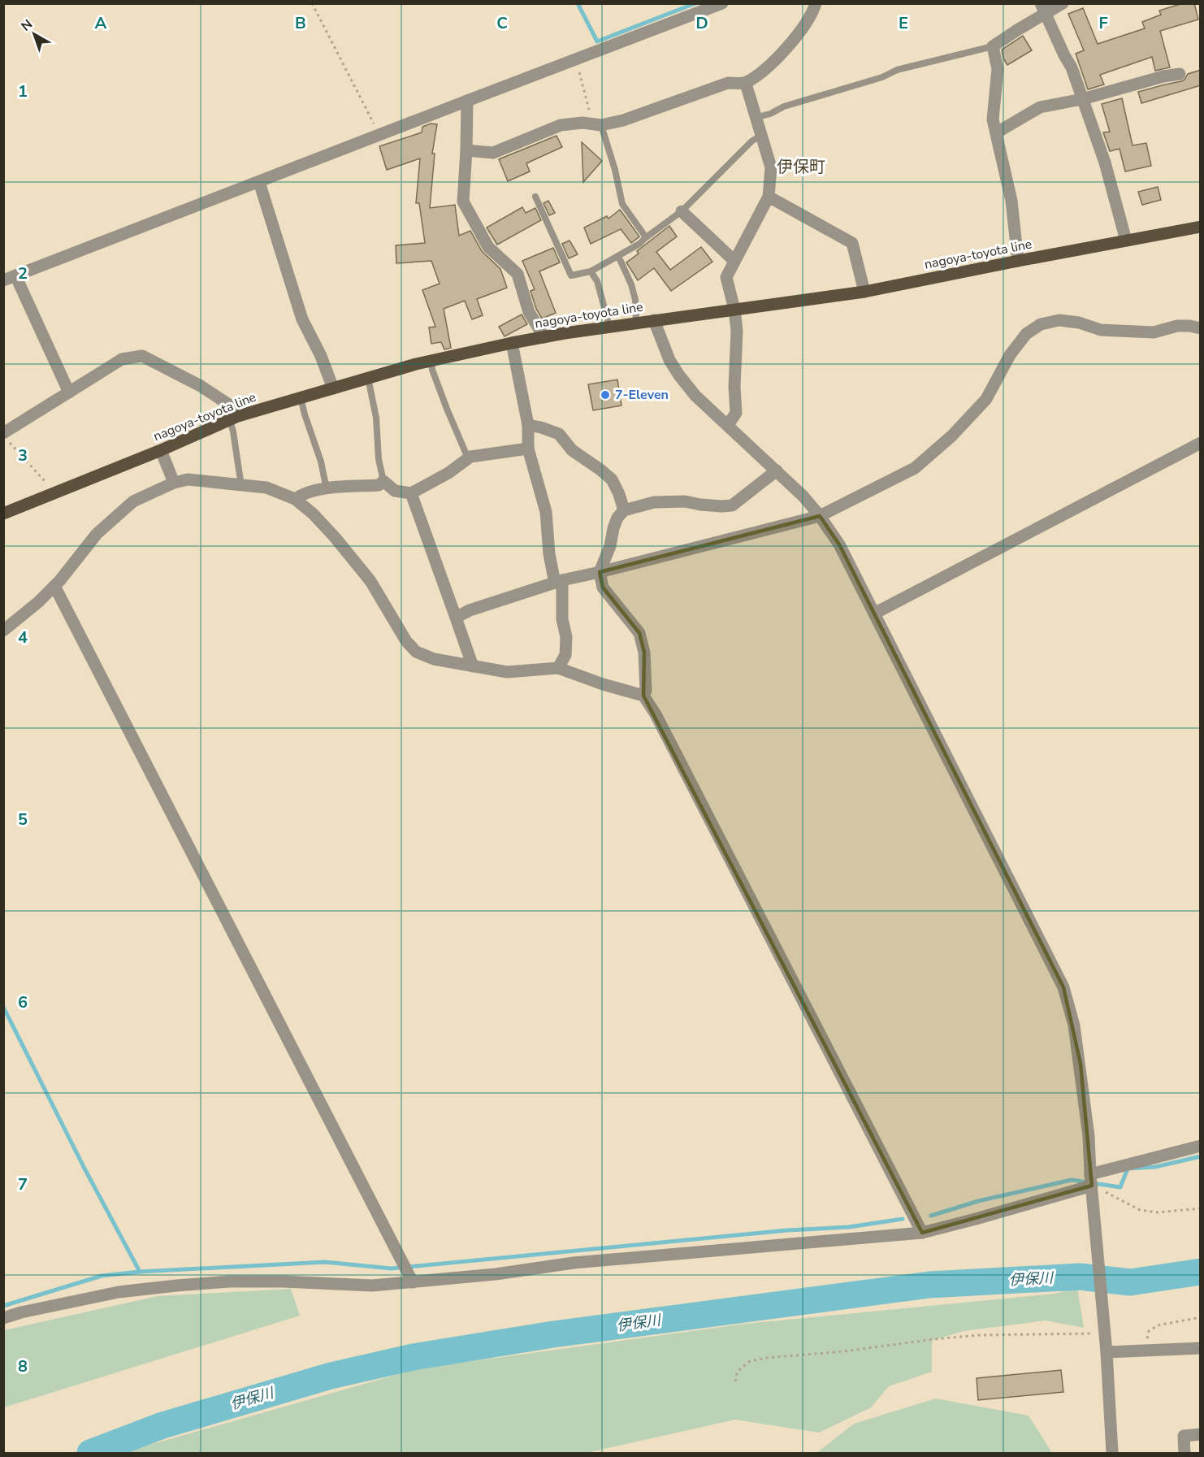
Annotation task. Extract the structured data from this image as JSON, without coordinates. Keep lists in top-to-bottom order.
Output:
{
  "streets": {
    "main road": ["nagoya-toyota line"]
  },
  "districts": ["伊保町"],
  "water": ["伊保川"],
  "places": ["7-Eleven"],
  "north": "top left",
  "grid": {
    "columns": [
      "A",
      "B",
      "C",
      "D",
      "E",
      "F"
    ],
    "rows": [
      "1",
      "2",
      "3",
      "4",
      "5",
      "6",
      "7",
      "8"
    ]
  }
}
